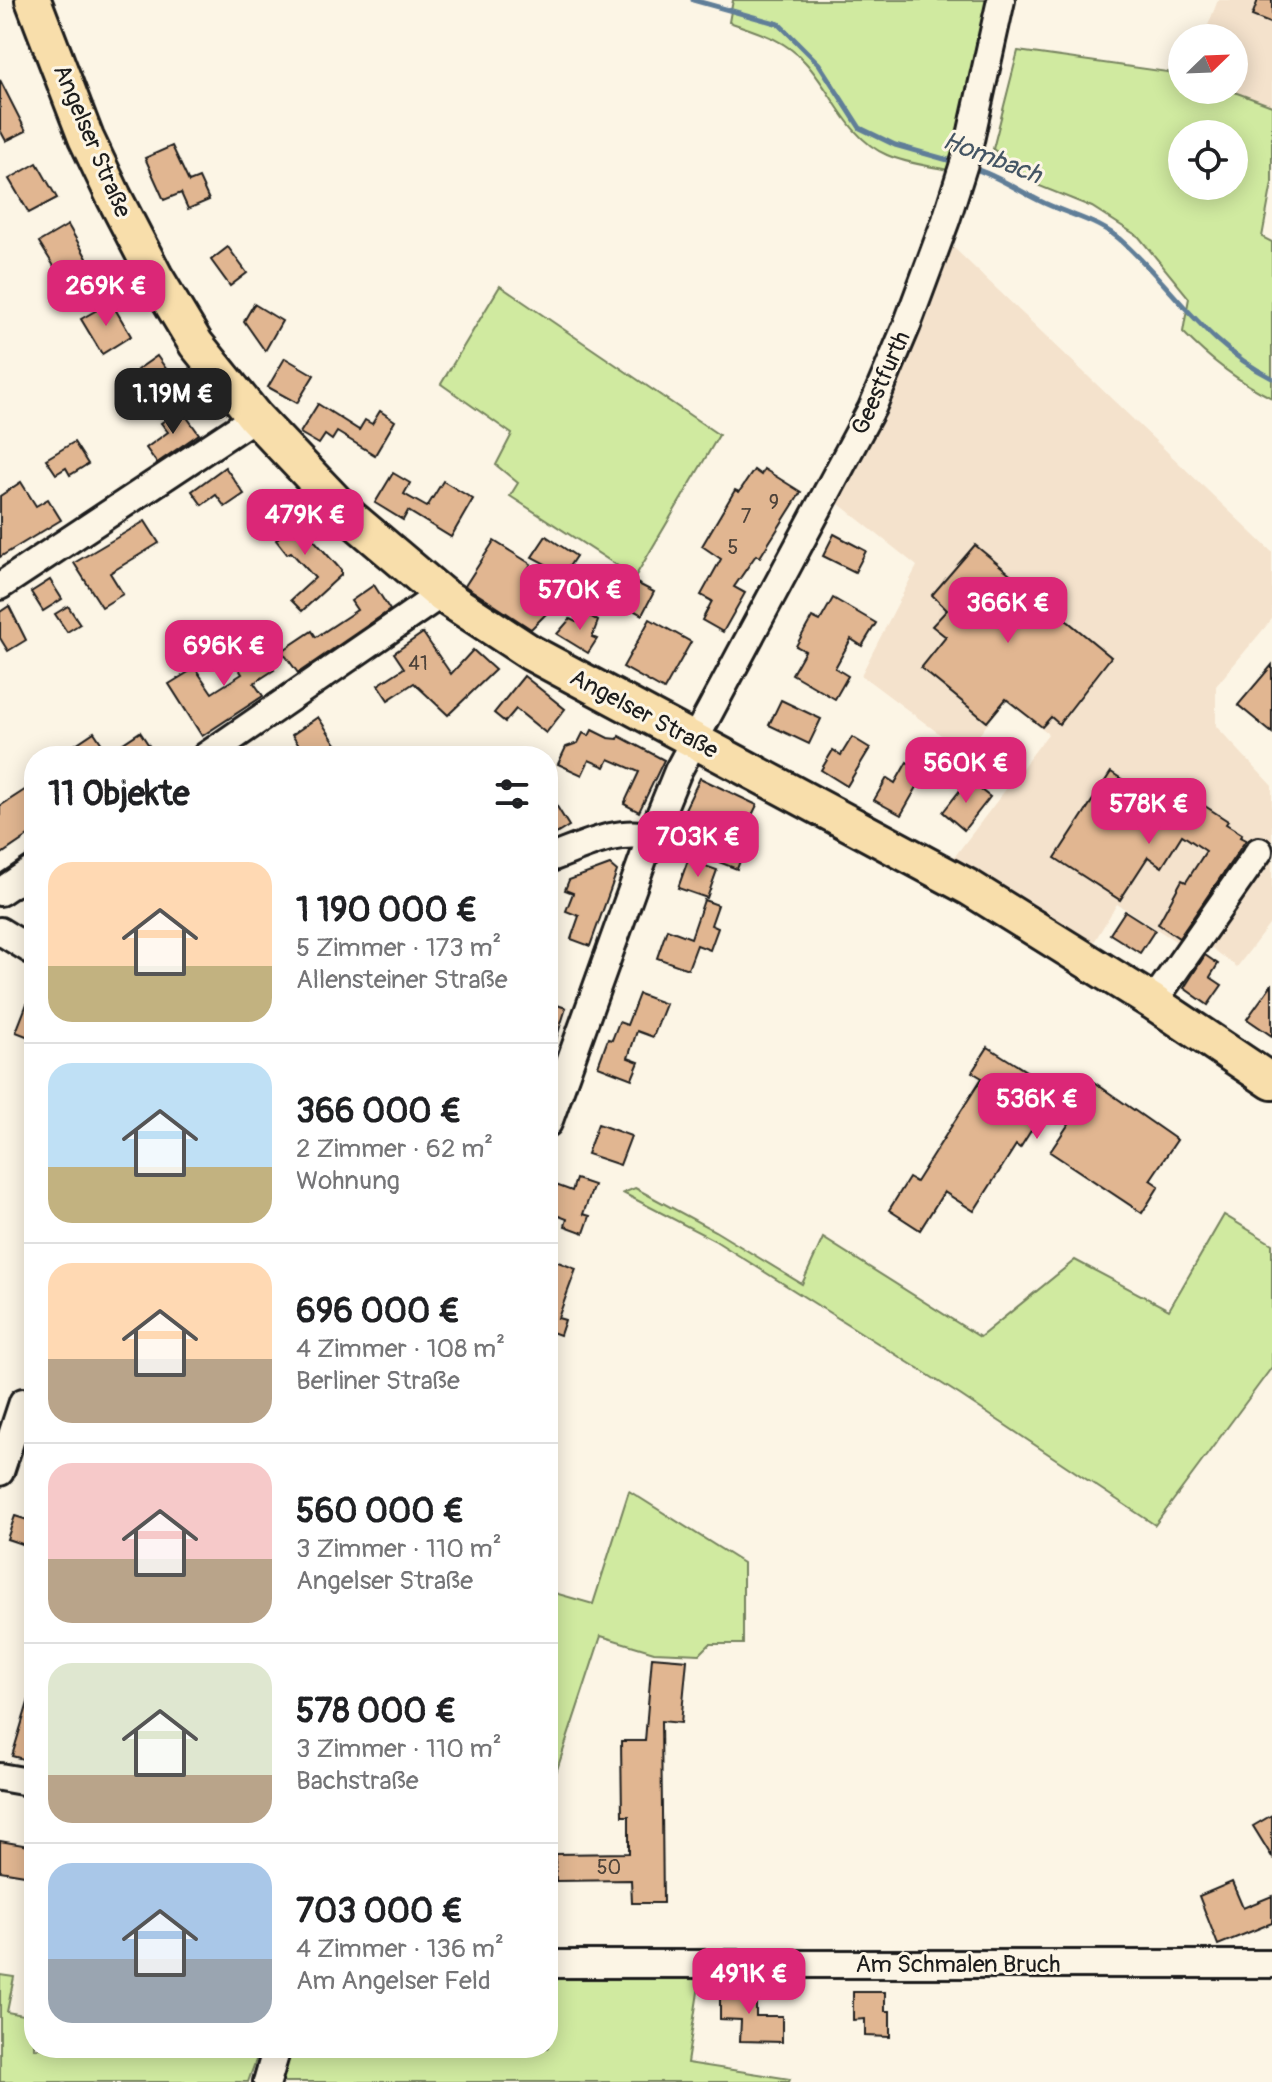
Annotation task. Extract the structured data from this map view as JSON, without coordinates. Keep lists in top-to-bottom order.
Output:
{
  "streets": {
    "main road": ["Angelser Straße"],
    "street": ["Geestfurth", "Am Schmalen Bruch"]
  },
  "crossings": [
    ["Angelser Straße", "Geestfurth"]
  ],
  "water": ["Hombach"],
  "house_numbers": [
    "9",
    "7",
    "5",
    "41",
    "50"
  ],
  "north": "top right",
  "page": {
    "price": [
      "269K €",
      "1.19M €",
      "479K €",
      "570K €",
      "366K €",
      "696K €",
      "560K €",
      "578K €",
      "703K €",
      "536K €",
      "491K €"
    ],
    "heading": "11 Objekte",
    "list": [
      {
        "name": "1 190 000 €",
        "note": "5 Zimmer · 173 m² · Allensteiner Straße"
      },
      {
        "name": "366 000 €",
        "note": "2 Zimmer · 62 m² · Wohnung"
      },
      {
        "name": "696 000 €",
        "note": "4 Zimmer · 108 m² · Berliner Straße"
      },
      {
        "name": "560 000 €",
        "note": "3 Zimmer · 110 m² · Angelser Straße"
      },
      {
        "name": "578 000 €",
        "note": "3 Zimmer · 110 m² · Bachstraße"
      },
      {
        "name": "703 000 €",
        "note": "4 Zimmer · 136 m² · Am Angelser Feld"
      }
    ]
  }
}
